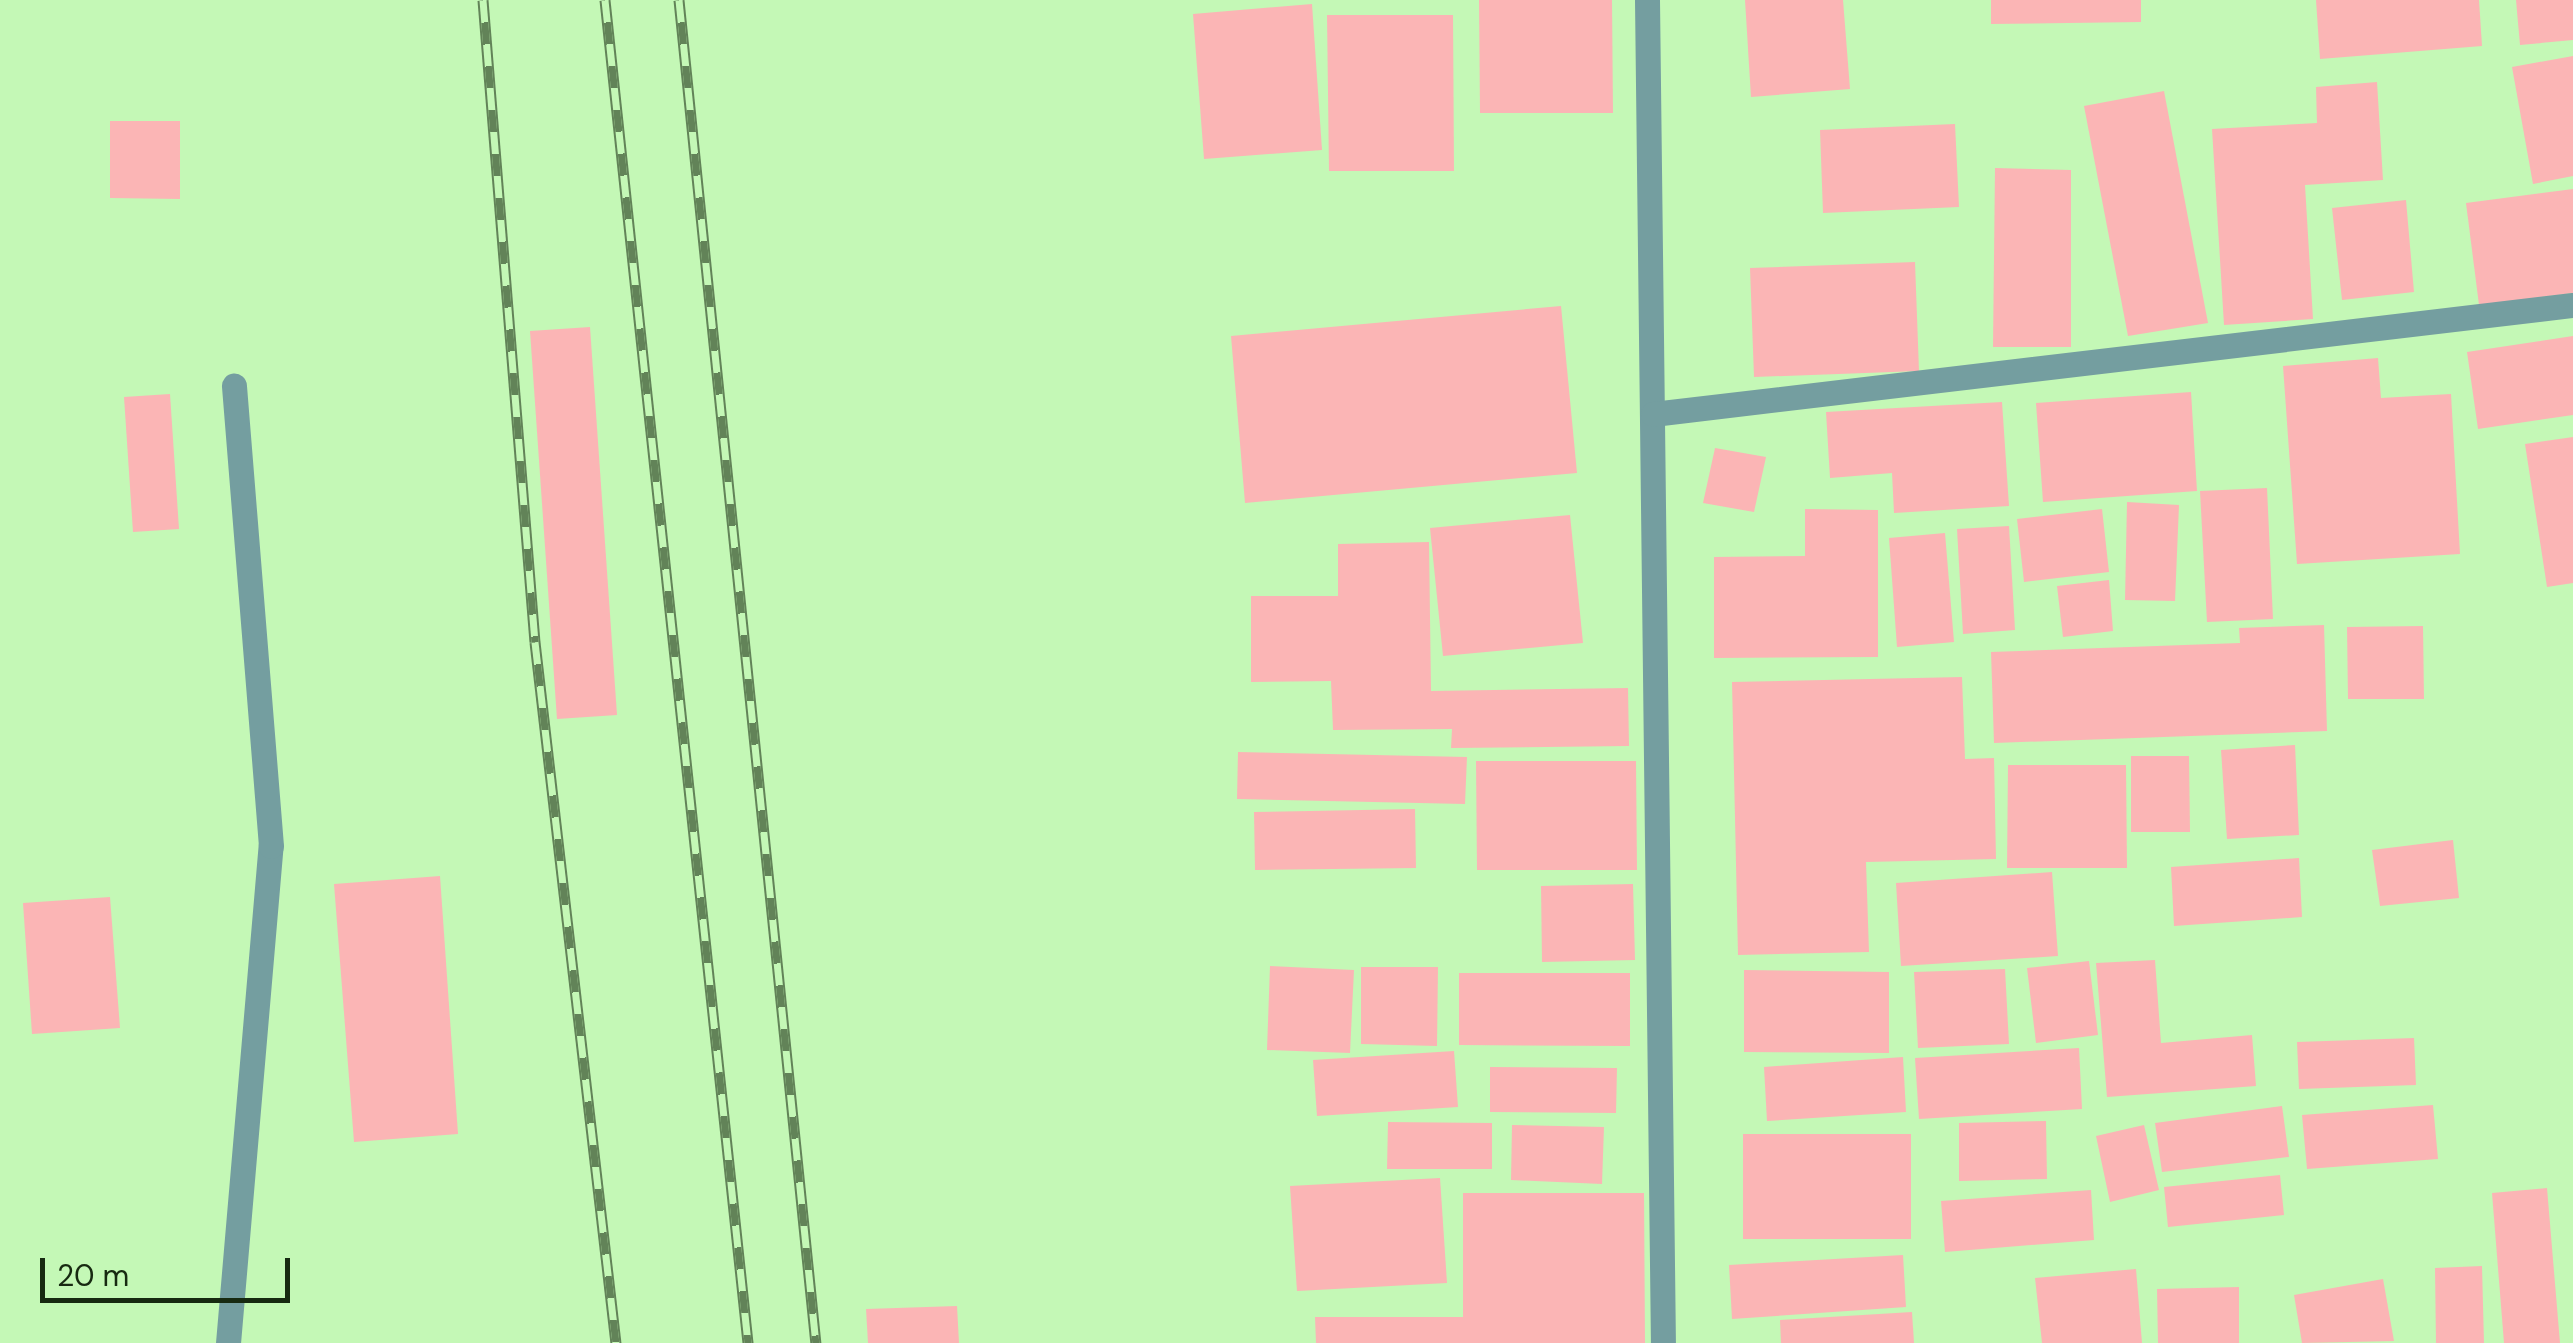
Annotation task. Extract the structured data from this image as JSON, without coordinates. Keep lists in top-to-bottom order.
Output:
{
  "scale_bar": "20 m"
}
